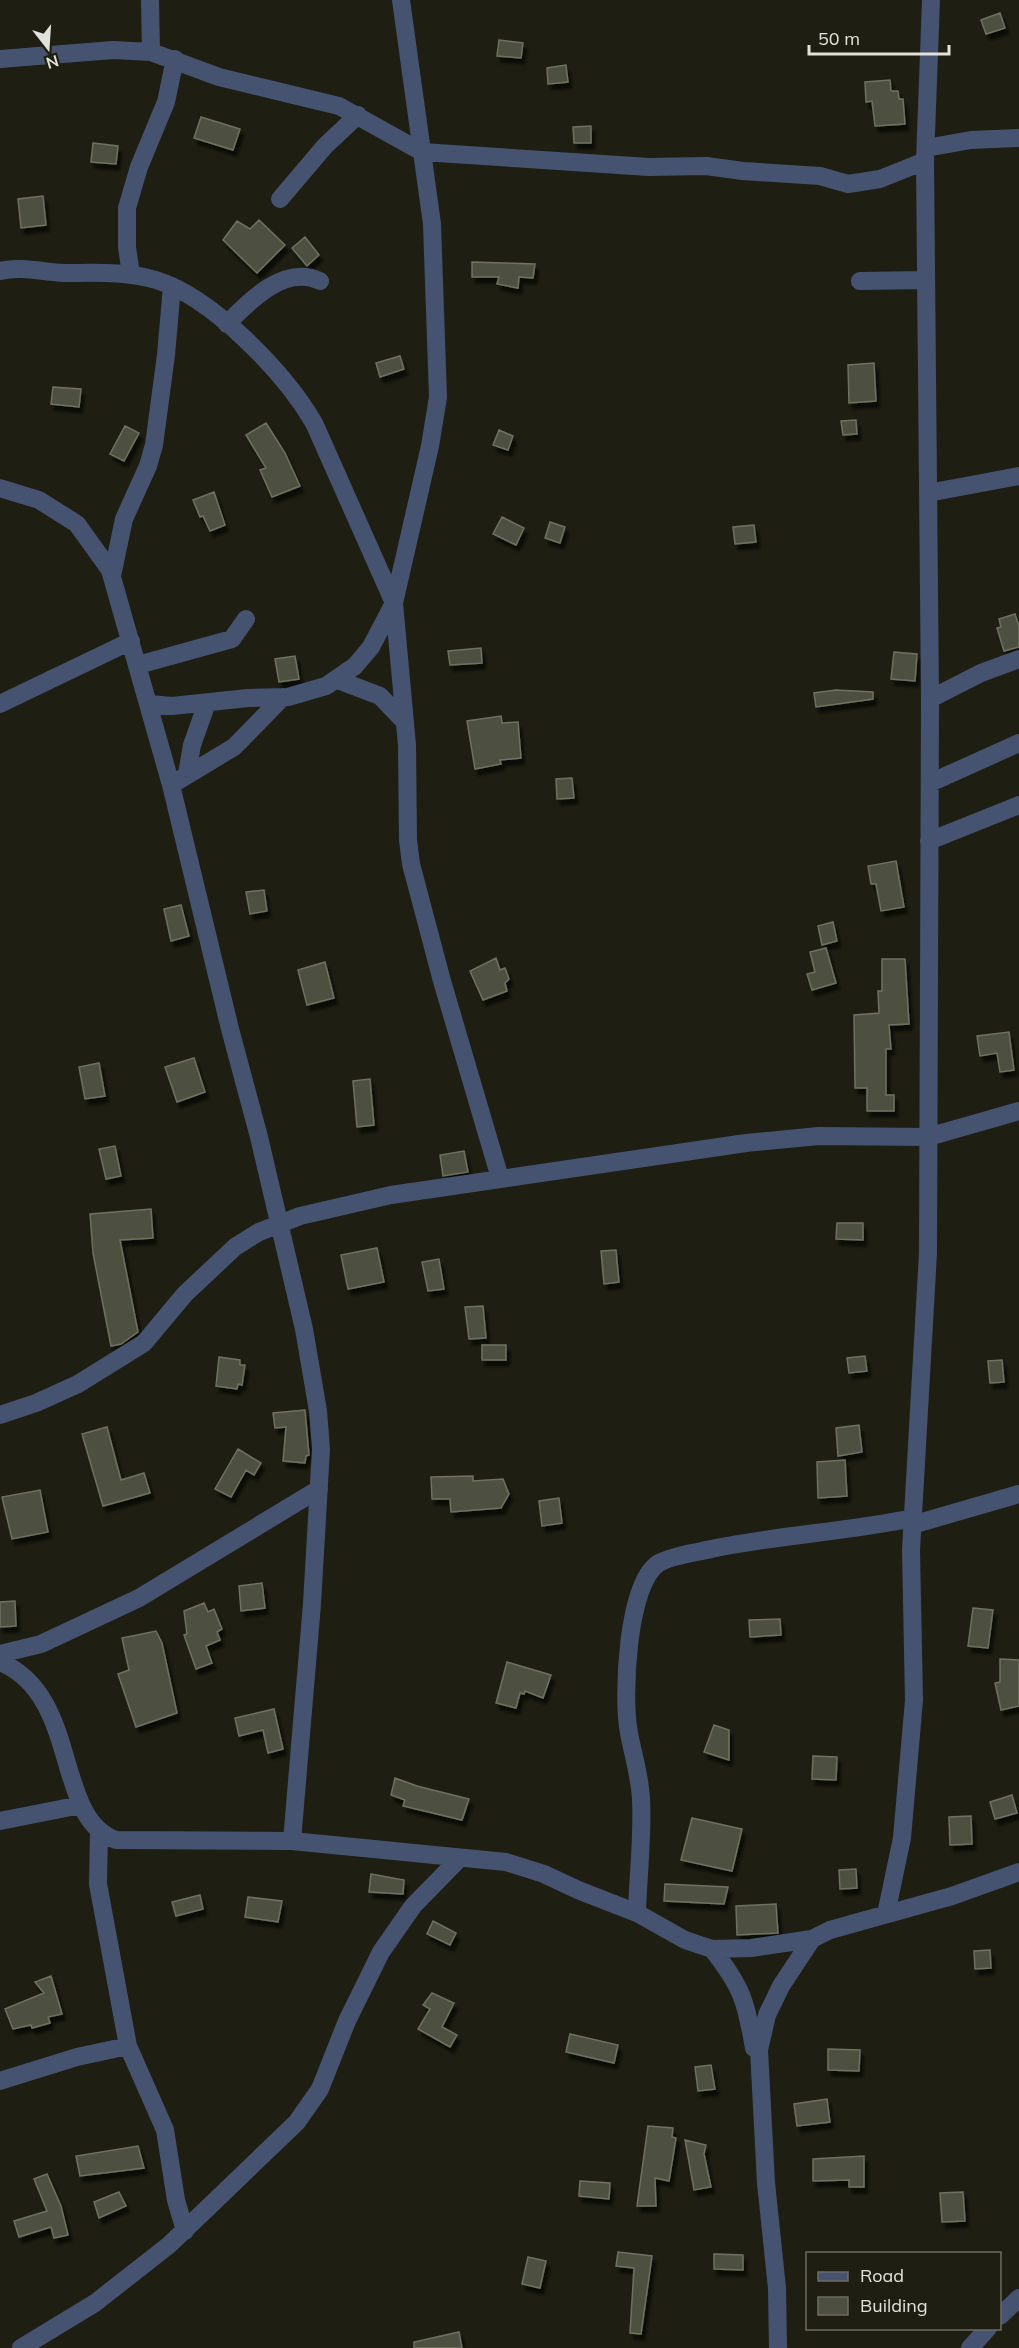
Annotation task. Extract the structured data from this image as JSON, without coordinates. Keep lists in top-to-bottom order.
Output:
{
  "legend": ["Road", "Building"],
  "scale_bar": "50 m",
  "north": "bottom"
}
